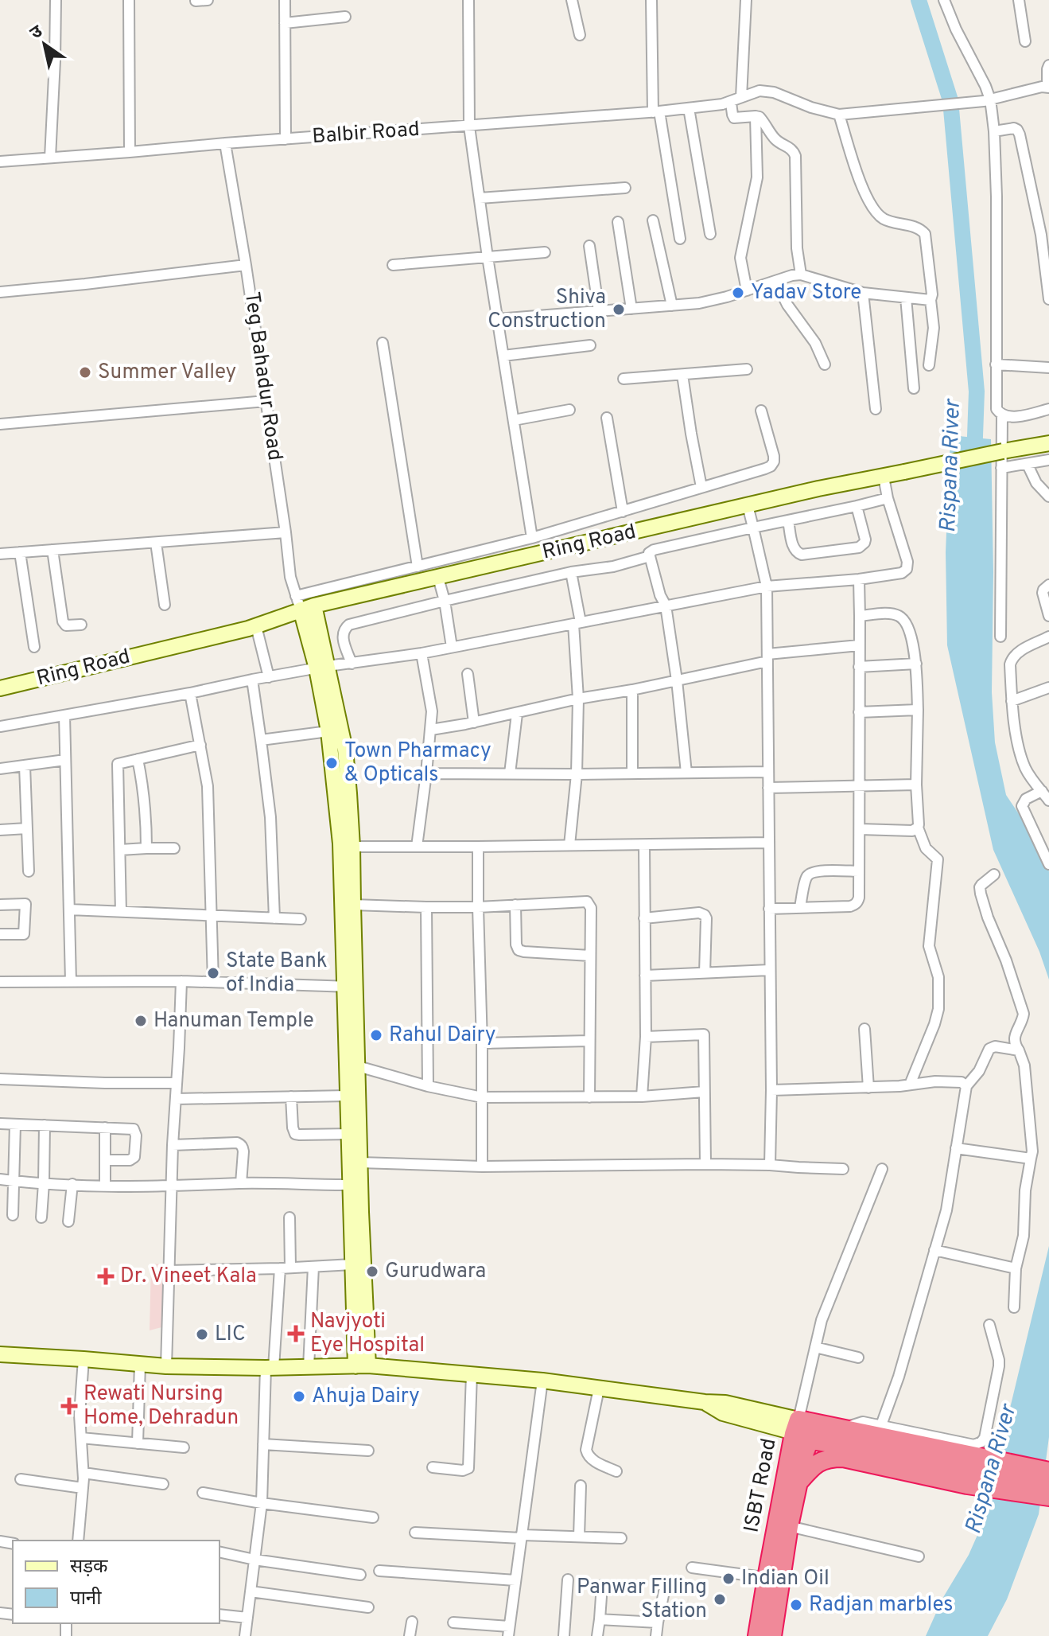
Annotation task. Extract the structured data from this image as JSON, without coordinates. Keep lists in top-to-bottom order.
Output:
{
  "streets": {
    "highway": ["ISBT Road"],
    "main road": ["Ring Road"],
    "street": ["Balbir Road", "Teg Bahadur Road"]
  },
  "crossings": [
    ["Balbir Road", "Teg Bahadur Road"],
    ["Teg Bahadur Road", "Ring Road"]
  ],
  "water": ["Rispana River"],
  "places": {
    "other": [
      "Yadav Store",
      "Shiva Construction",
      "Summer Valley",
      "Town Pharmacy & Opticals",
      "State Bank of India",
      "Hanuman Temple",
      "Rahul Dairy",
      "Gurudwara",
      "LIC",
      "Ahuja Dairy",
      "Indian Oil",
      "Panwar Filling Station",
      "Radjan marbles"
    ],
    "health": ["Dr. Vineet Kala", "Navjyoti Eye Hospital", "Rewati Nursing Home, Dehradun"]
  },
  "legend": ["सड़क", "पानी"],
  "north": "top left"
}
